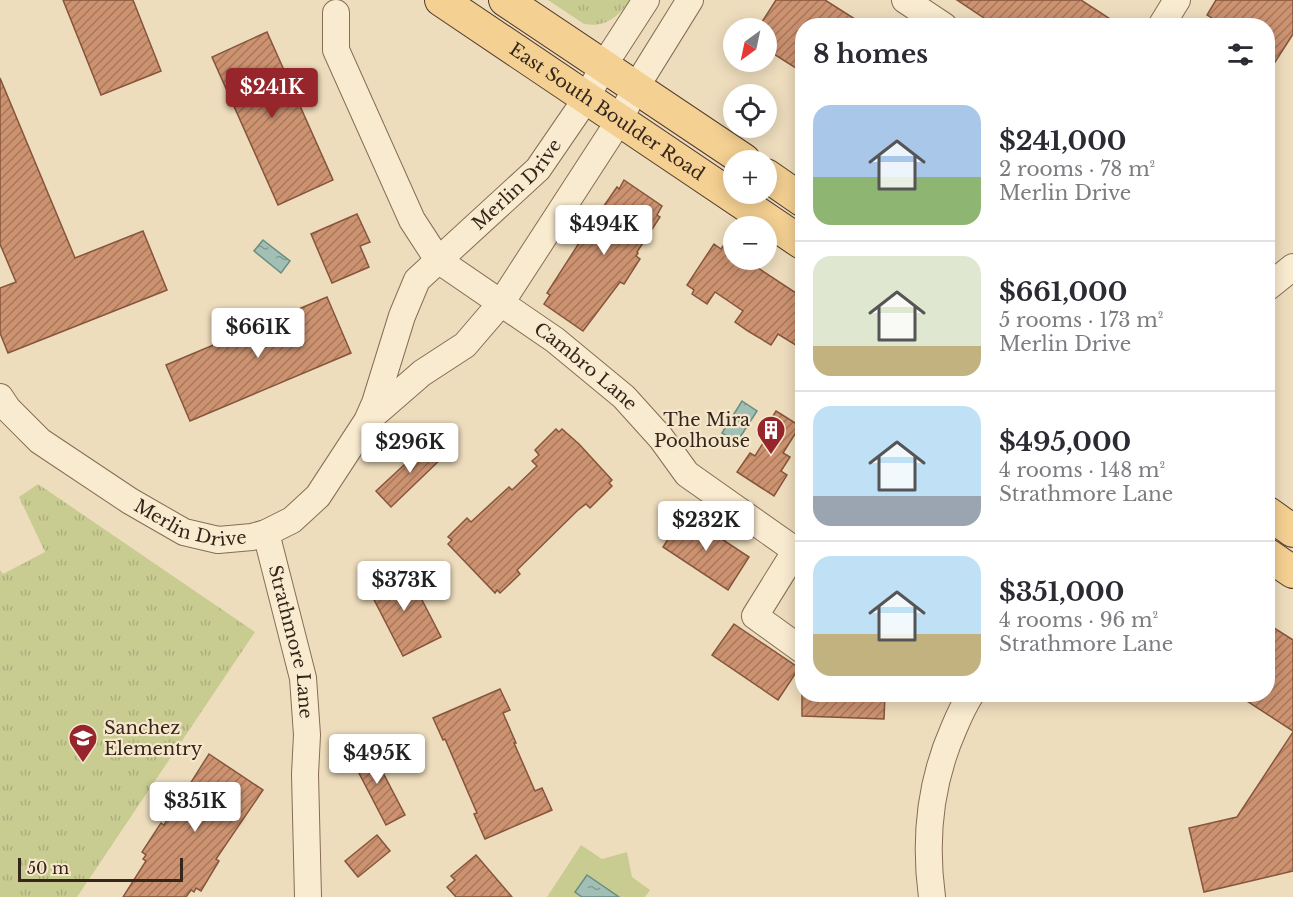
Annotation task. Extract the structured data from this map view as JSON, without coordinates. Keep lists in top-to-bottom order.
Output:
{
  "streets": {
    "main road": ["East South Boulder Road"],
    "street": ["Merlin Drive", "Cambro Lane", "Strathmore Lane"]
  },
  "crossings": [
    ["East South Boulder Road", "Merlin Drive"],
    ["Merlin Drive", "Cambro Lane"],
    ["Merlin Drive", "Strathmore Lane"]
  ],
  "places": {
    "building": ["The Mira Poolhouse"],
    "school or university": ["Sanchez Elementry"]
  },
  "scale_bar": "50 m",
  "north": "bottom left",
  "page": {
    "map_buttons": ["+", "−"],
    "heading": "8 homes",
    "price": [
      "$241K",
      "$494K",
      "$661K",
      "$296K",
      "$232K",
      "$373K",
      "$495K",
      "$351K"
    ],
    "list": [
      {
        "name": "$241,000",
        "note": "2 rooms · 78 m² · Merlin Drive"
      },
      {
        "name": "$661,000",
        "note": "5 rooms · 173 m² · Merlin Drive"
      },
      {
        "name": "$495,000",
        "note": "4 rooms · 148 m² · Strathmore Lane"
      },
      {
        "name": "$351,000",
        "note": "4 rooms · 96 m² · Strathmore Lane"
      }
    ],
    "scale": "50 m"
  }
}
